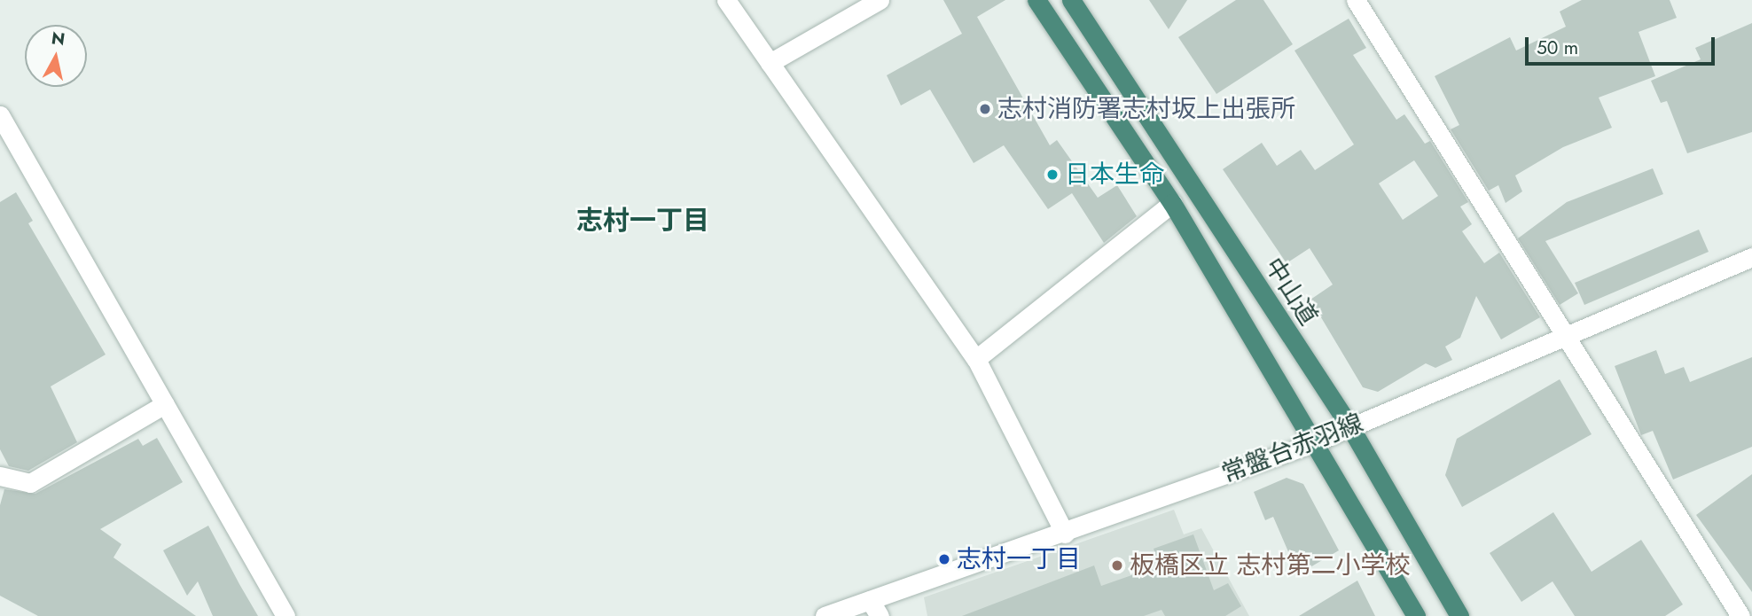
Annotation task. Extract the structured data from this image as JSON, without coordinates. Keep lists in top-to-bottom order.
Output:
{
  "streets": {
    "highway": ["中山道"],
    "street": ["常盤台赤羽線"]
  },
  "crossings": [
    ["中山道", "常盤台赤羽線"]
  ],
  "districts": ["志村一丁目"],
  "places": [
    "志村消防署志村坂上出張所",
    "日本生命",
    "志村一丁目",
    "板橋区立 志村第二小学校"
  ],
  "scale_bar": "50 m",
  "north": "top"
}
